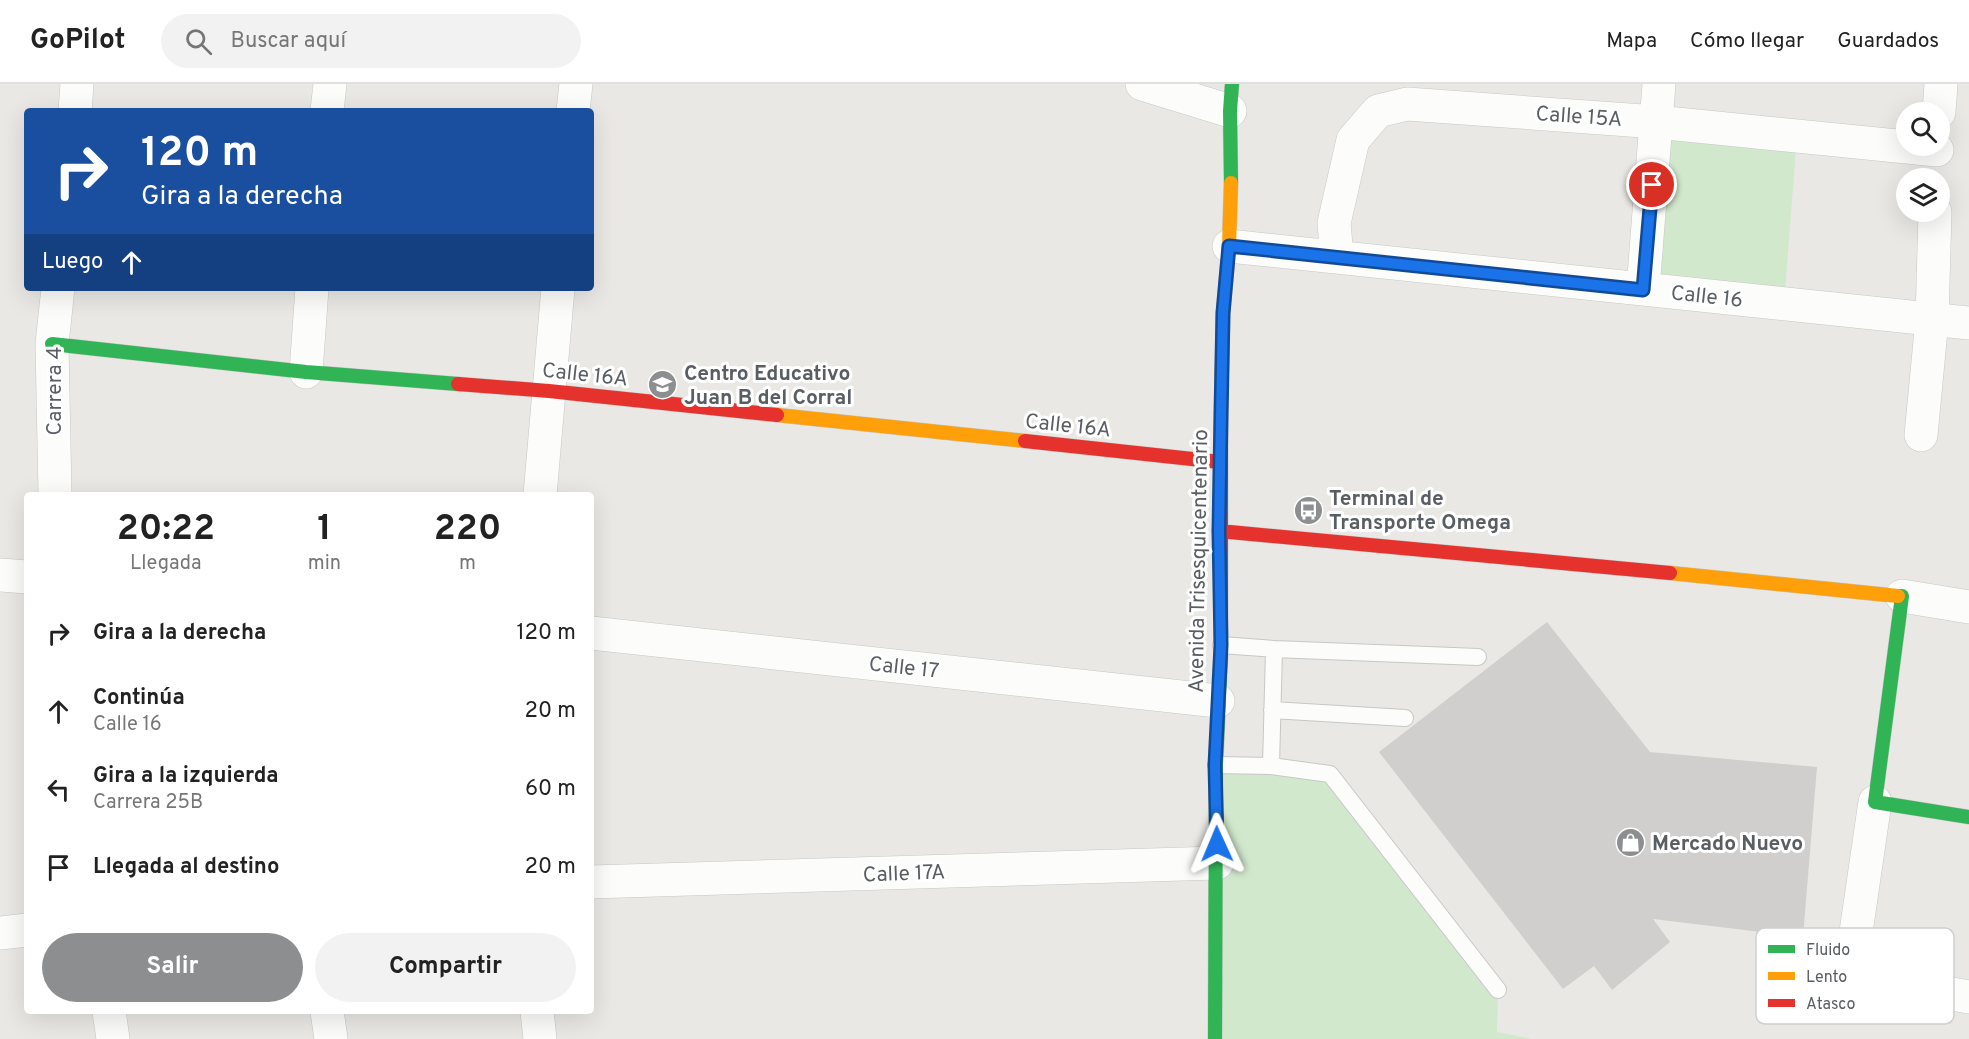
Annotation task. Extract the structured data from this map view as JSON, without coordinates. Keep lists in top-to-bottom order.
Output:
{
  "streets": {
    "main road": ["Calle 16A", "Avenida Trisesquicentenario"],
    "street": [
      "Calle 15A",
      "Calle 16",
      "Carrera 4",
      "Calle 17",
      "Calle 17A"
    ]
  },
  "crossings": [
    ["Calle 15A", "Calle 16"],
    ["Calle 16", "Avenida Trisesquicentenario"],
    ["Calle 16A", "Carrera 4"],
    ["Calle 16A", "Avenida Trisesquicentenario"],
    ["Avenida Trisesquicentenario", "Calle 17"],
    ["Avenida Trisesquicentenario", "Calle 17A"]
  ],
  "places": {
    "school or university": ["Centro Educativo Juan B del Corral"],
    "bus stop": ["Terminal de Transporte Omega"],
    "shop": ["Mercado Nuevo"]
  },
  "legend": ["Fluido", "Lento", "Atasco"],
  "page": {
    "header": "GoPilot",
    "search": "Buscar aquí",
    "nav": ["Mapa", "Cómo llegar", "Guardados"],
    "turn": ["120 m", "Gira a la derecha"],
    "then": "Luego",
    "eta": [
      "20:22",
      "Llegada",
      "1",
      "min",
      "220",
      "m"
    ],
    "list": [
      {
        "name": "Gira a la derecha",
        "value": "120 m"
      },
      {
        "name": "Continúa",
        "note": "Calle 16",
        "value": "20 m"
      },
      {
        "name": "Gira a la izquierda",
        "note": "Carrera 25B",
        "value": "60 m"
      },
      {
        "name": "Llegada al destino",
        "value": "20 m"
      }
    ],
    "buttons": ["Salir", "Compartir"]
  }
}
